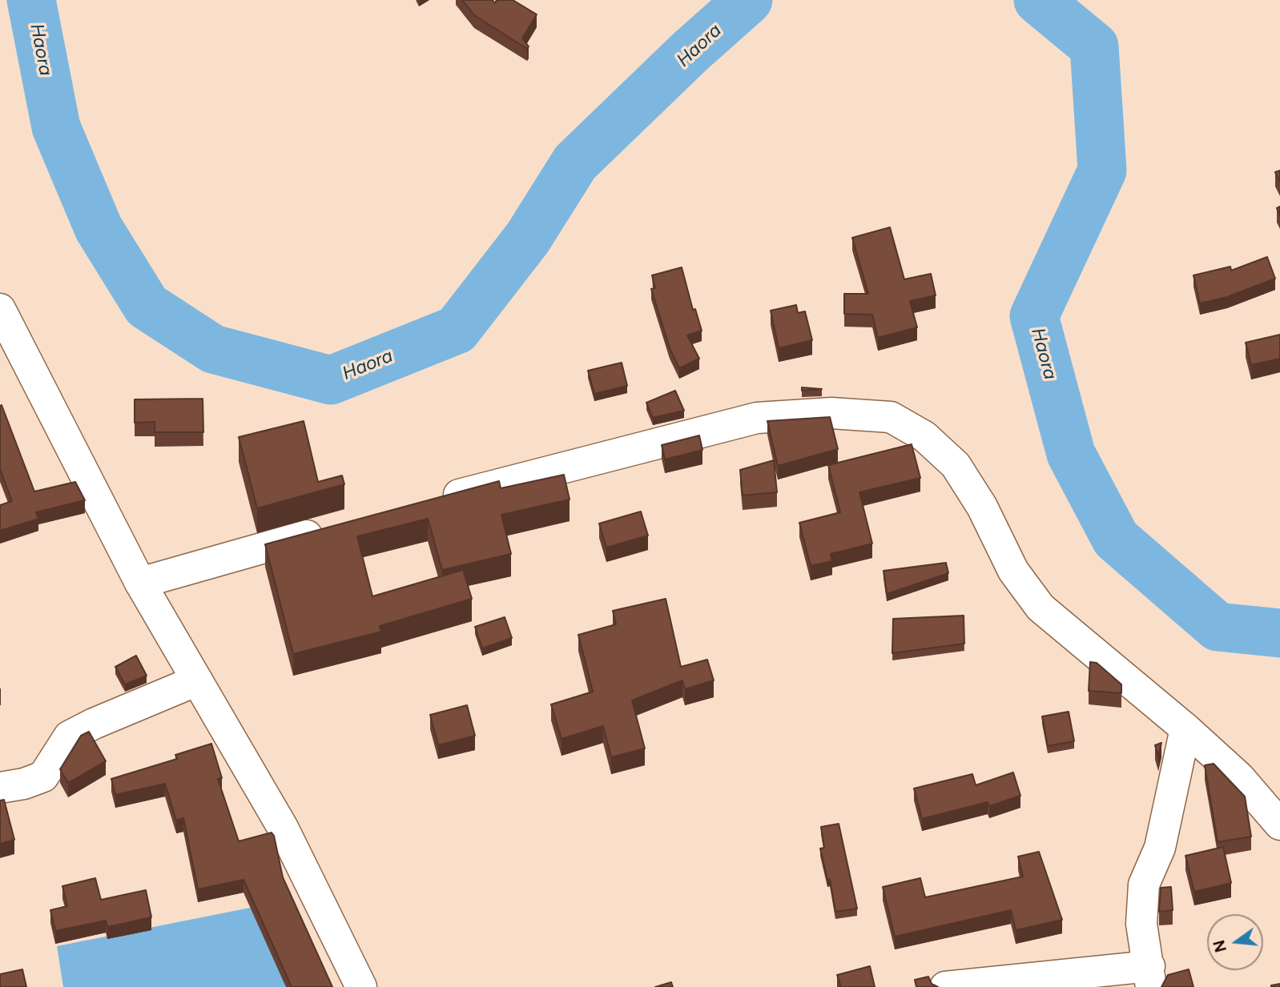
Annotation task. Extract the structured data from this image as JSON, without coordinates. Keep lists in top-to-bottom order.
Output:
{
  "water": ["Haora"],
  "north": "left"
}
